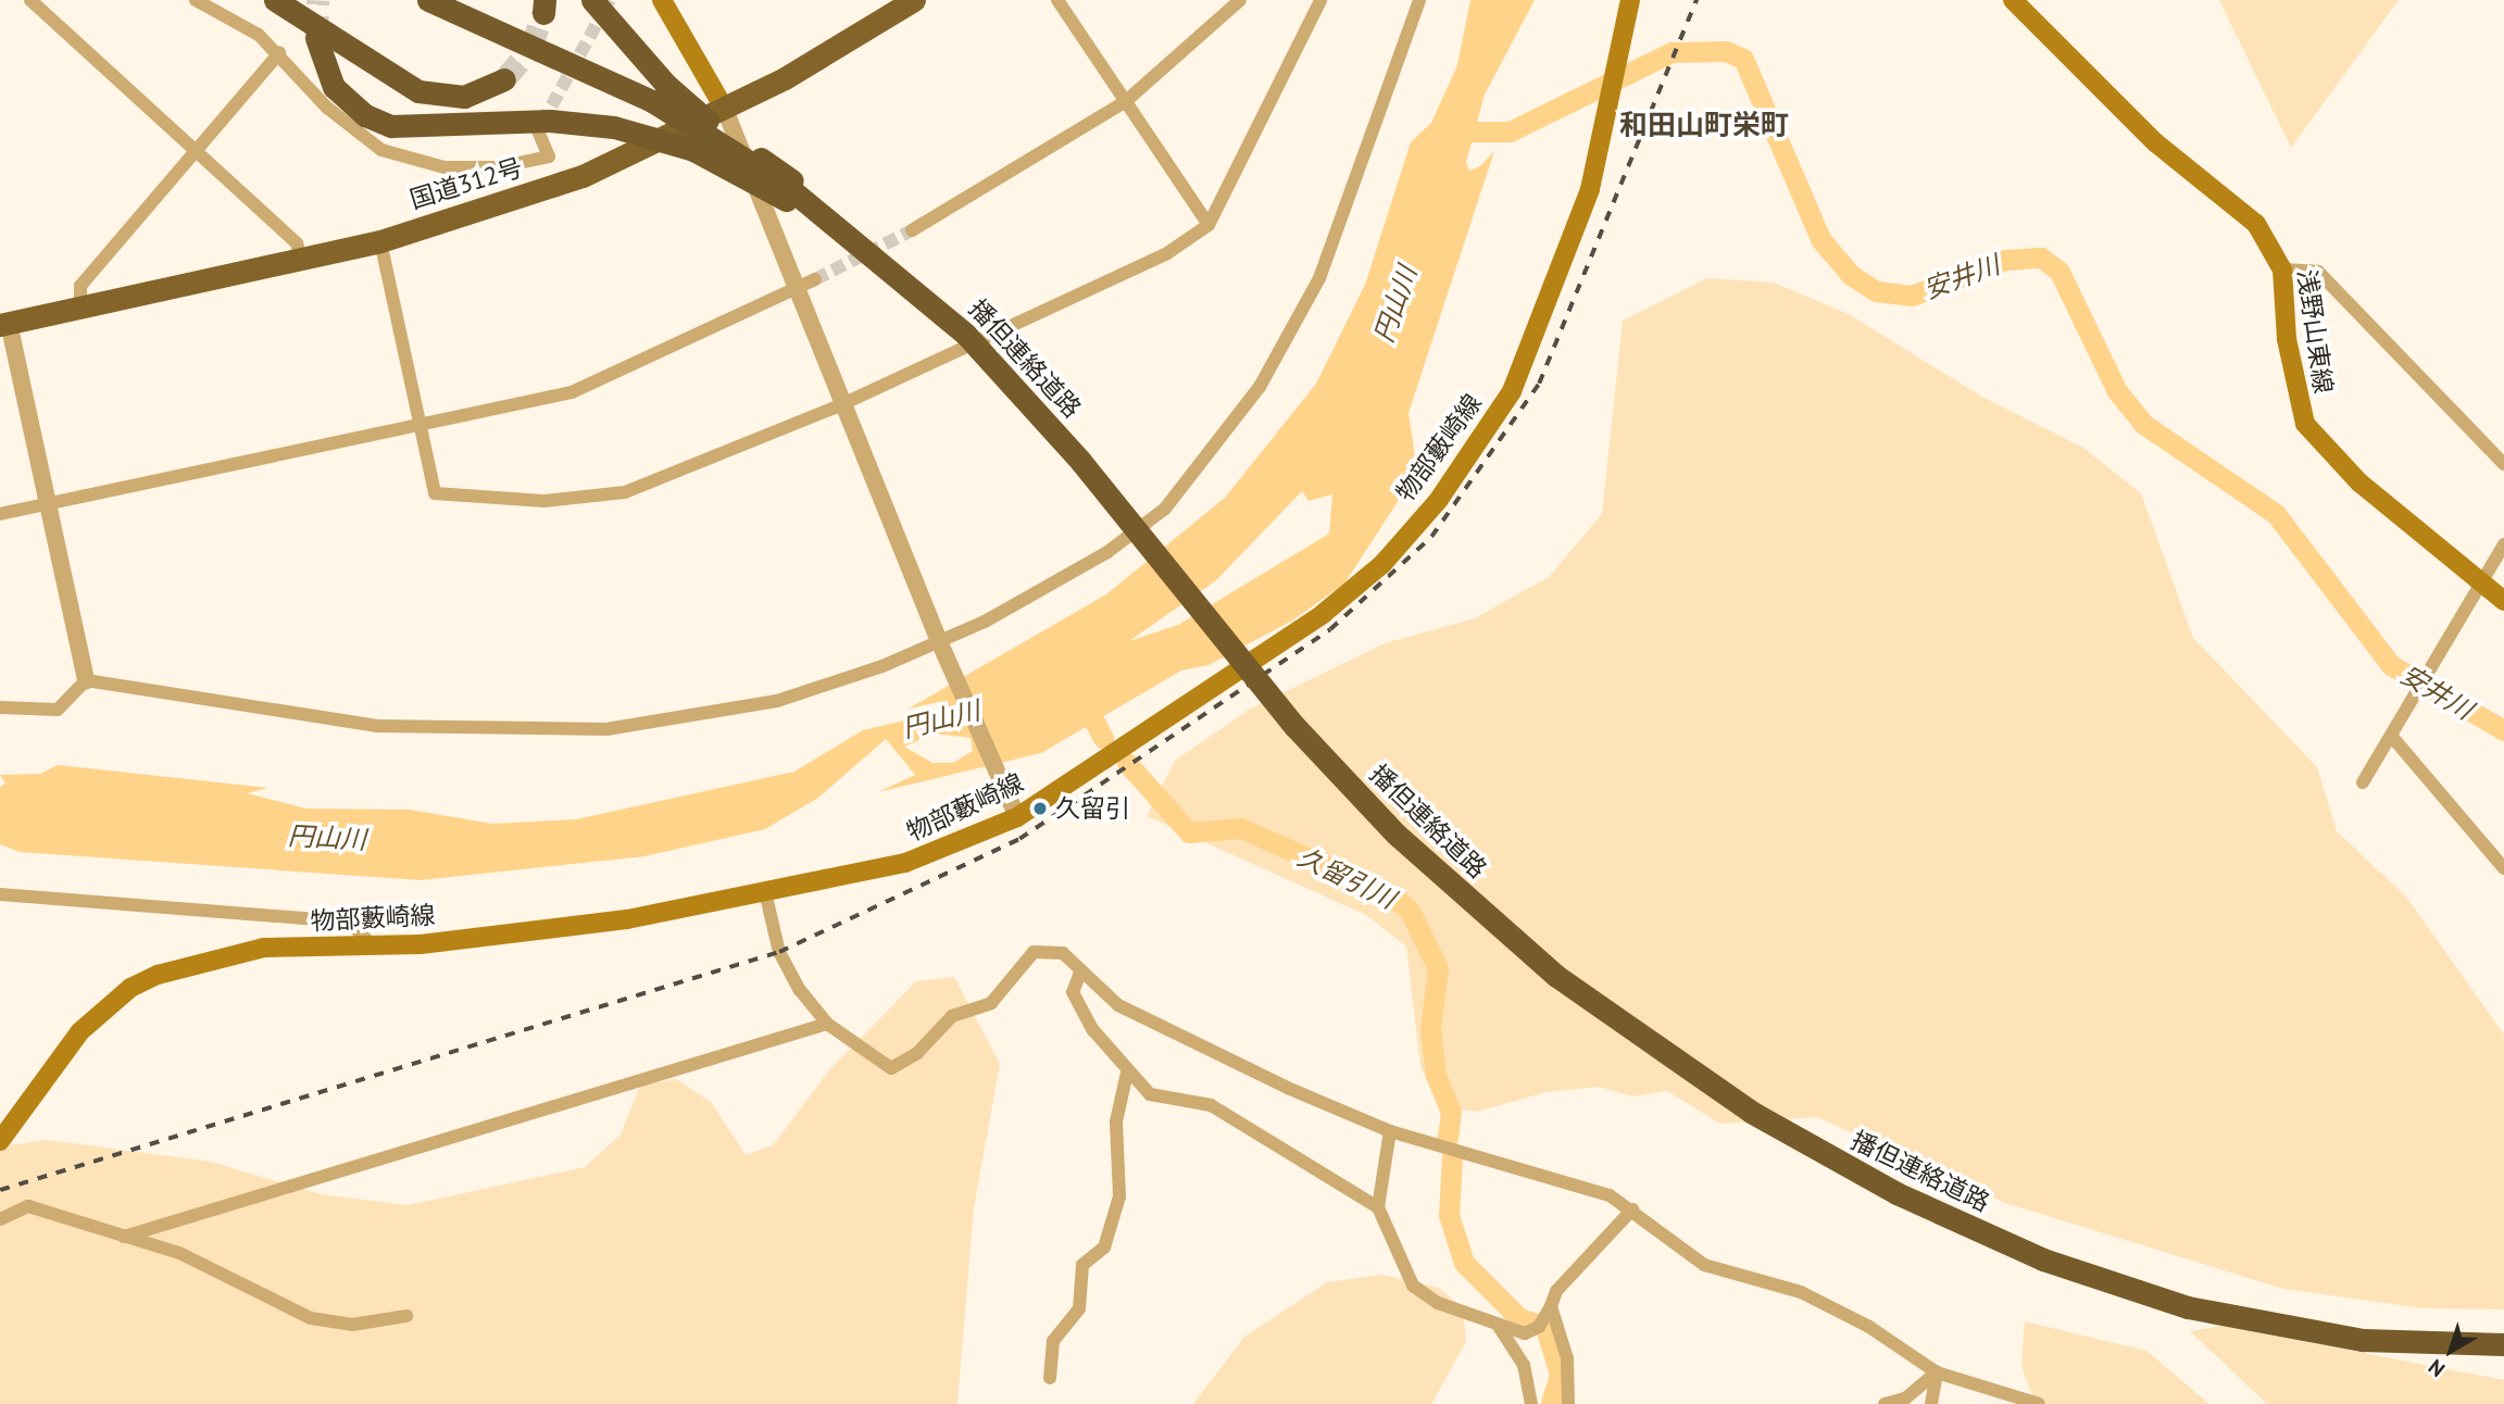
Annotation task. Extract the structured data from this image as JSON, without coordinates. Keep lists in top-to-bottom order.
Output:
{
  "streets": {
    "highway": ["国道312号", "播但連絡道路"],
    "main road": ["浅野山東線", "物部藪崎線"]
  },
  "districts": ["和田山町栄町"],
  "water": ["安井川", "円山川", "久留引川"],
  "places": ["久留引"],
  "north": "bottom left"
}
